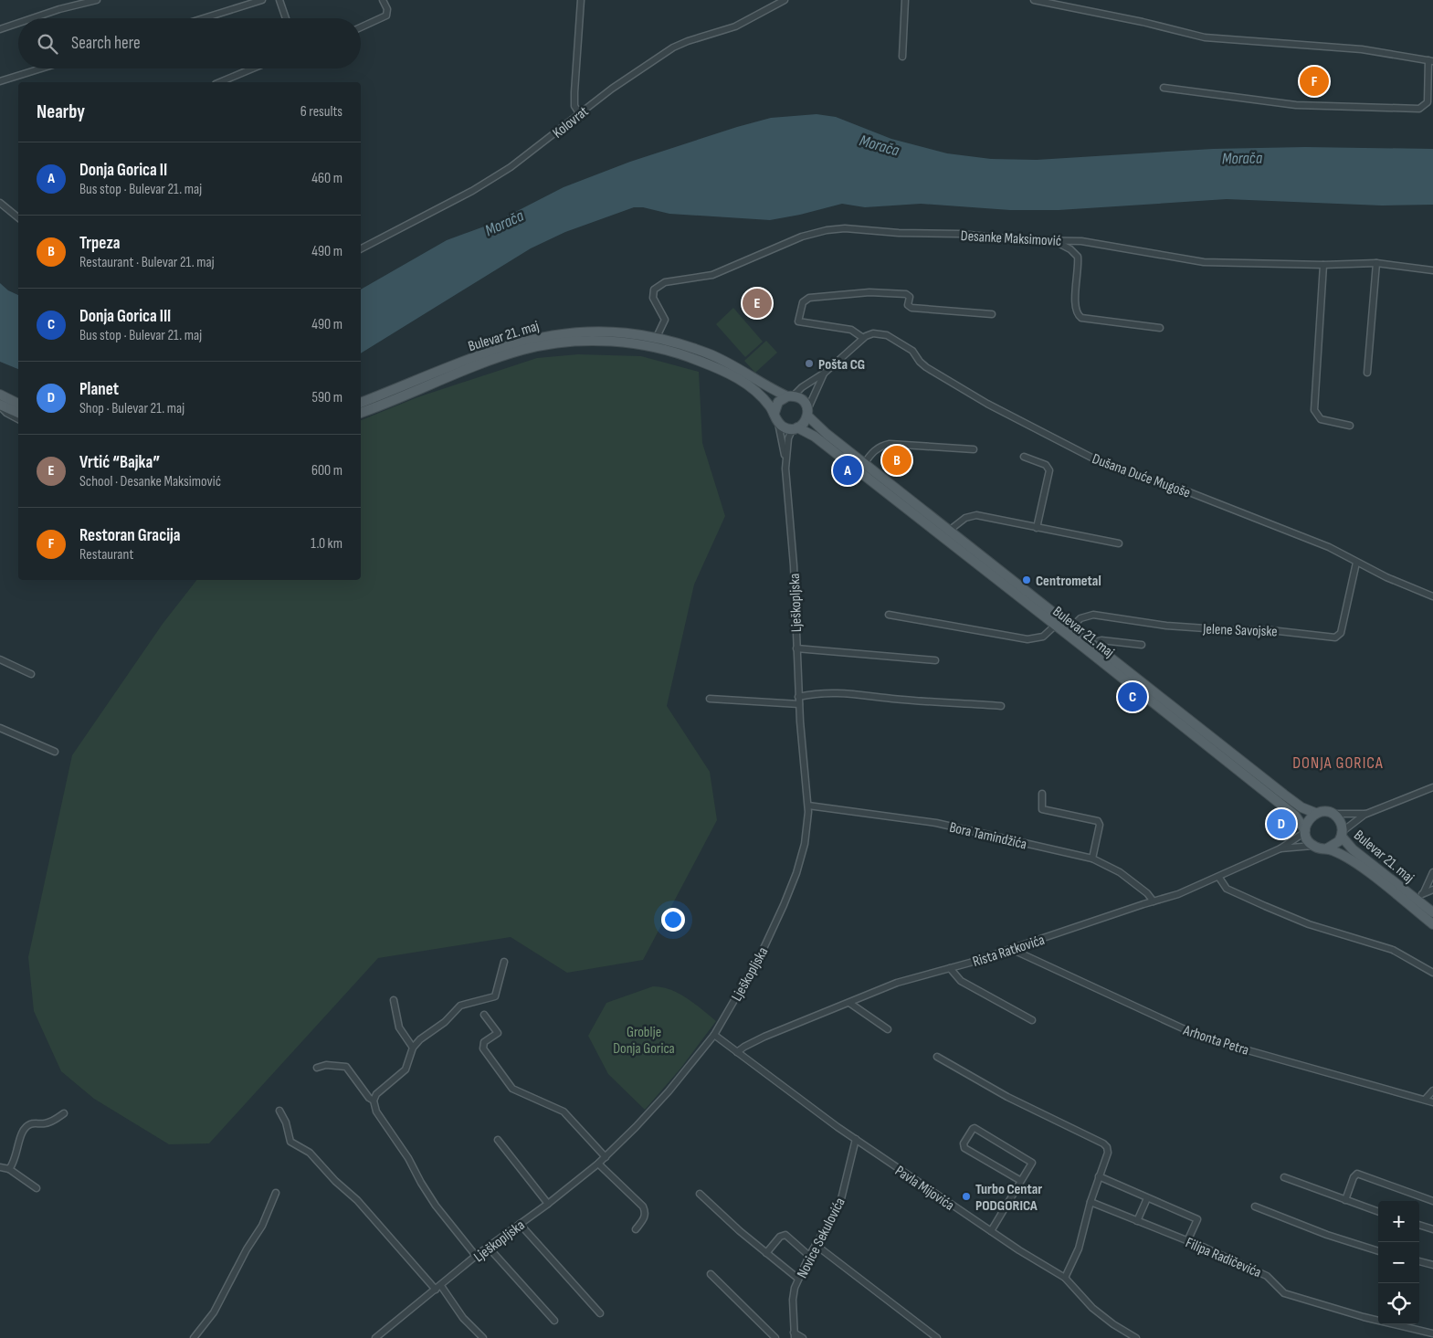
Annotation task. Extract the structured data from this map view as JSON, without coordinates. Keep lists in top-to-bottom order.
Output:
{
  "streets": {
    "main road": ["Bulevar 21. maj"],
    "street": [
      "Kolovrat",
      "Desanke Maksimović",
      "Dušana Duće Mugoše",
      "Lješkopljska",
      "Jelene Savojske",
      "Bora Tamindžića",
      "Rista Ratkovića",
      "Arhonta Petra",
      "Pavla Mijovića",
      "Novice Sekulovića",
      "Filipa Radičevića"
    ]
  },
  "crossings": [
    ["Desanke Maksimović", "Bulevar 21. maj"],
    ["Bulevar 21. maj", "Lješkopljska"],
    ["Bulevar 21. maj", "Jelene Savojske"],
    ["Bulevar 21. maj", "Rista Ratkovića"],
    ["Dušana Duće Mugoše", "Jelene Savojske"],
    ["Lješkopljska", "Bora Tamindžića"],
    ["Lješkopljska", "Pavla Mijovića"],
    ["Bora Tamindžića", "Rista Ratkovića"],
    ["Rista Ratkovića", "Arhonta Petra"],
    ["Rista Ratkovića", "Pavla Mijovića"],
    ["Pavla Mijovića", "Novice Sekulovića"]
  ],
  "districts": ["DONJA GORICA"],
  "water": ["Morača"],
  "parks": ["Groblje Donja Gorica"],
  "places": ["Pošta CG", "Centrometal", "Turbo Centar PODGORICA"],
  "page": {
    "search": "Search here",
    "pins": [
      "F",
      "E",
      "B",
      "A",
      "C",
      "D"
    ],
    "heading": ["Nearby", "6 results"],
    "list": [
      {
        "mark": "A",
        "name": "Donja Gorica II",
        "note": "Bus stop · Bulevar 21. maj",
        "value": "460 m"
      },
      {
        "mark": "B",
        "name": "Trpeza",
        "note": "Restaurant · Bulevar 21. maj",
        "value": "490 m"
      },
      {
        "mark": "C",
        "name": "Donja Gorica III",
        "note": "Bus stop · Bulevar 21. maj",
        "value": "490 m"
      },
      {
        "mark": "D",
        "name": "Planet",
        "note": "Shop · Bulevar 21. maj",
        "value": "590 m"
      },
      {
        "mark": "E",
        "name": "Vrtić “Bajka”",
        "note": "School · Desanke Maksimović",
        "value": "600 m"
      },
      {
        "mark": "F",
        "name": "Restoran Gracija",
        "note": "Restaurant",
        "value": "1.0 km"
      }
    ],
    "map_buttons": ["+", "−"]
  }
}
